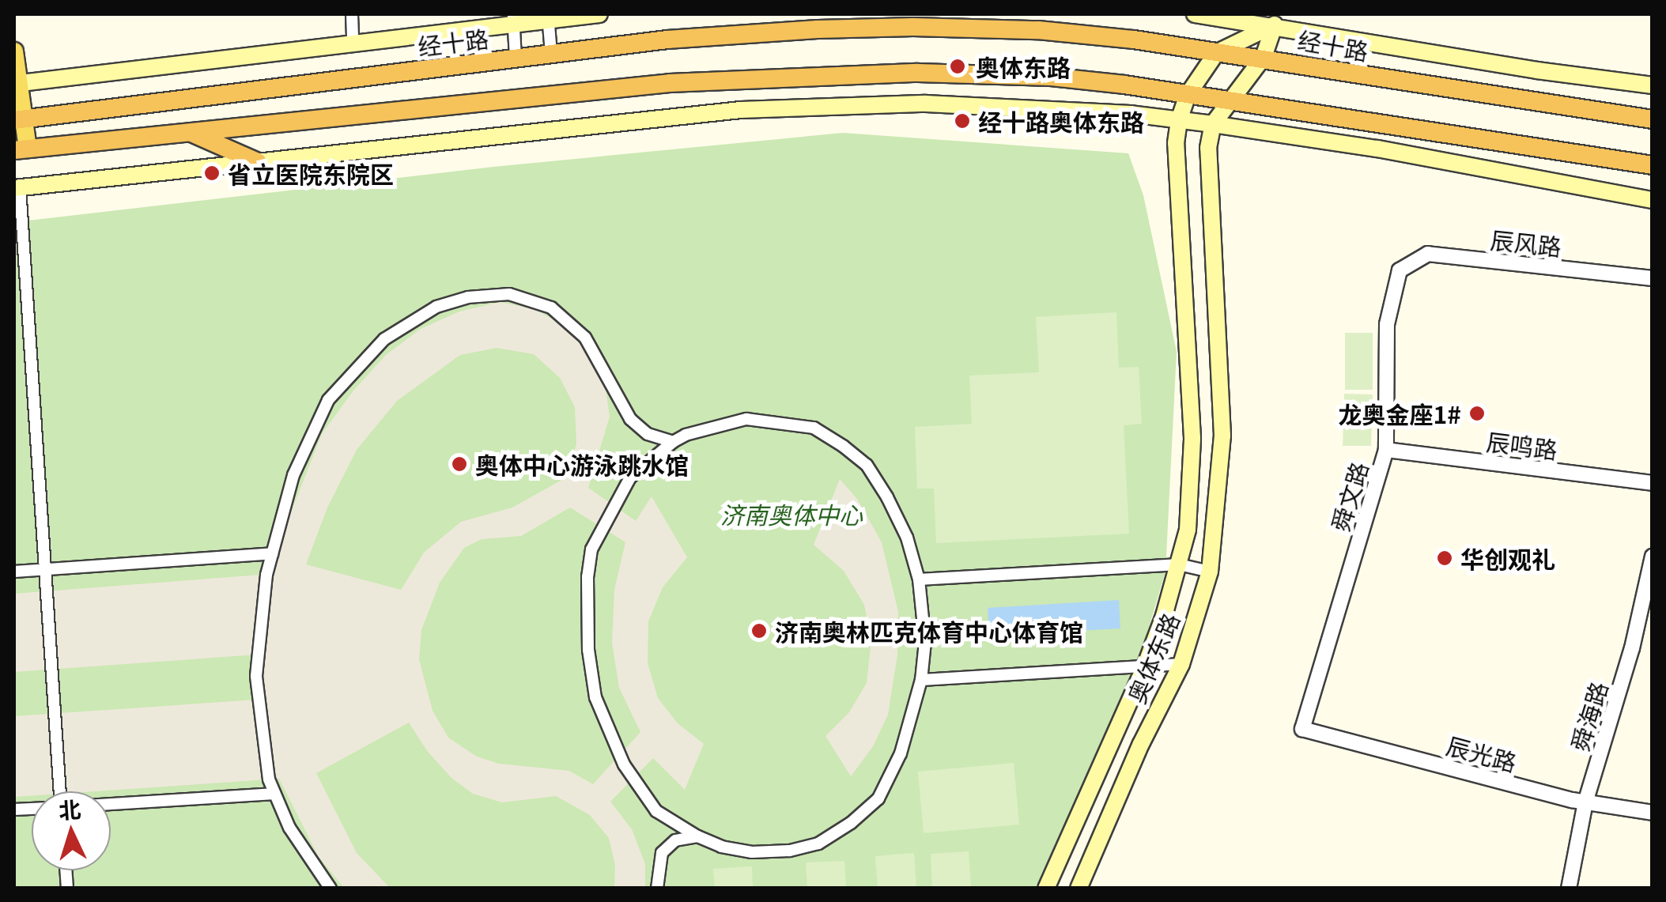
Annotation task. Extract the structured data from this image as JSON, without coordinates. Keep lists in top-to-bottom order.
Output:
{
  "streets": {
    "highway": ["经十路"],
    "main road": ["奥体东路"],
    "street": [
      "辰风路",
      "辰鸣路",
      "舜文路",
      "舜海路",
      "辰光路"
    ]
  },
  "crossings": [
    ["辰风路", "舜文路"],
    ["辰鸣路", "舜文路"],
    ["舜文路", "辰光路"],
    ["舜海路", "辰光路"]
  ],
  "parks": ["济南奥体中心"],
  "places": [
    "奥体东路",
    "经十路奥体东路",
    "省立医院东院区",
    "龙奥金座1#",
    "奥体中心游泳跳水馆",
    "华创观礼",
    "济南奥林匹克体育中心体育馆"
  ],
  "north": "top"
}
